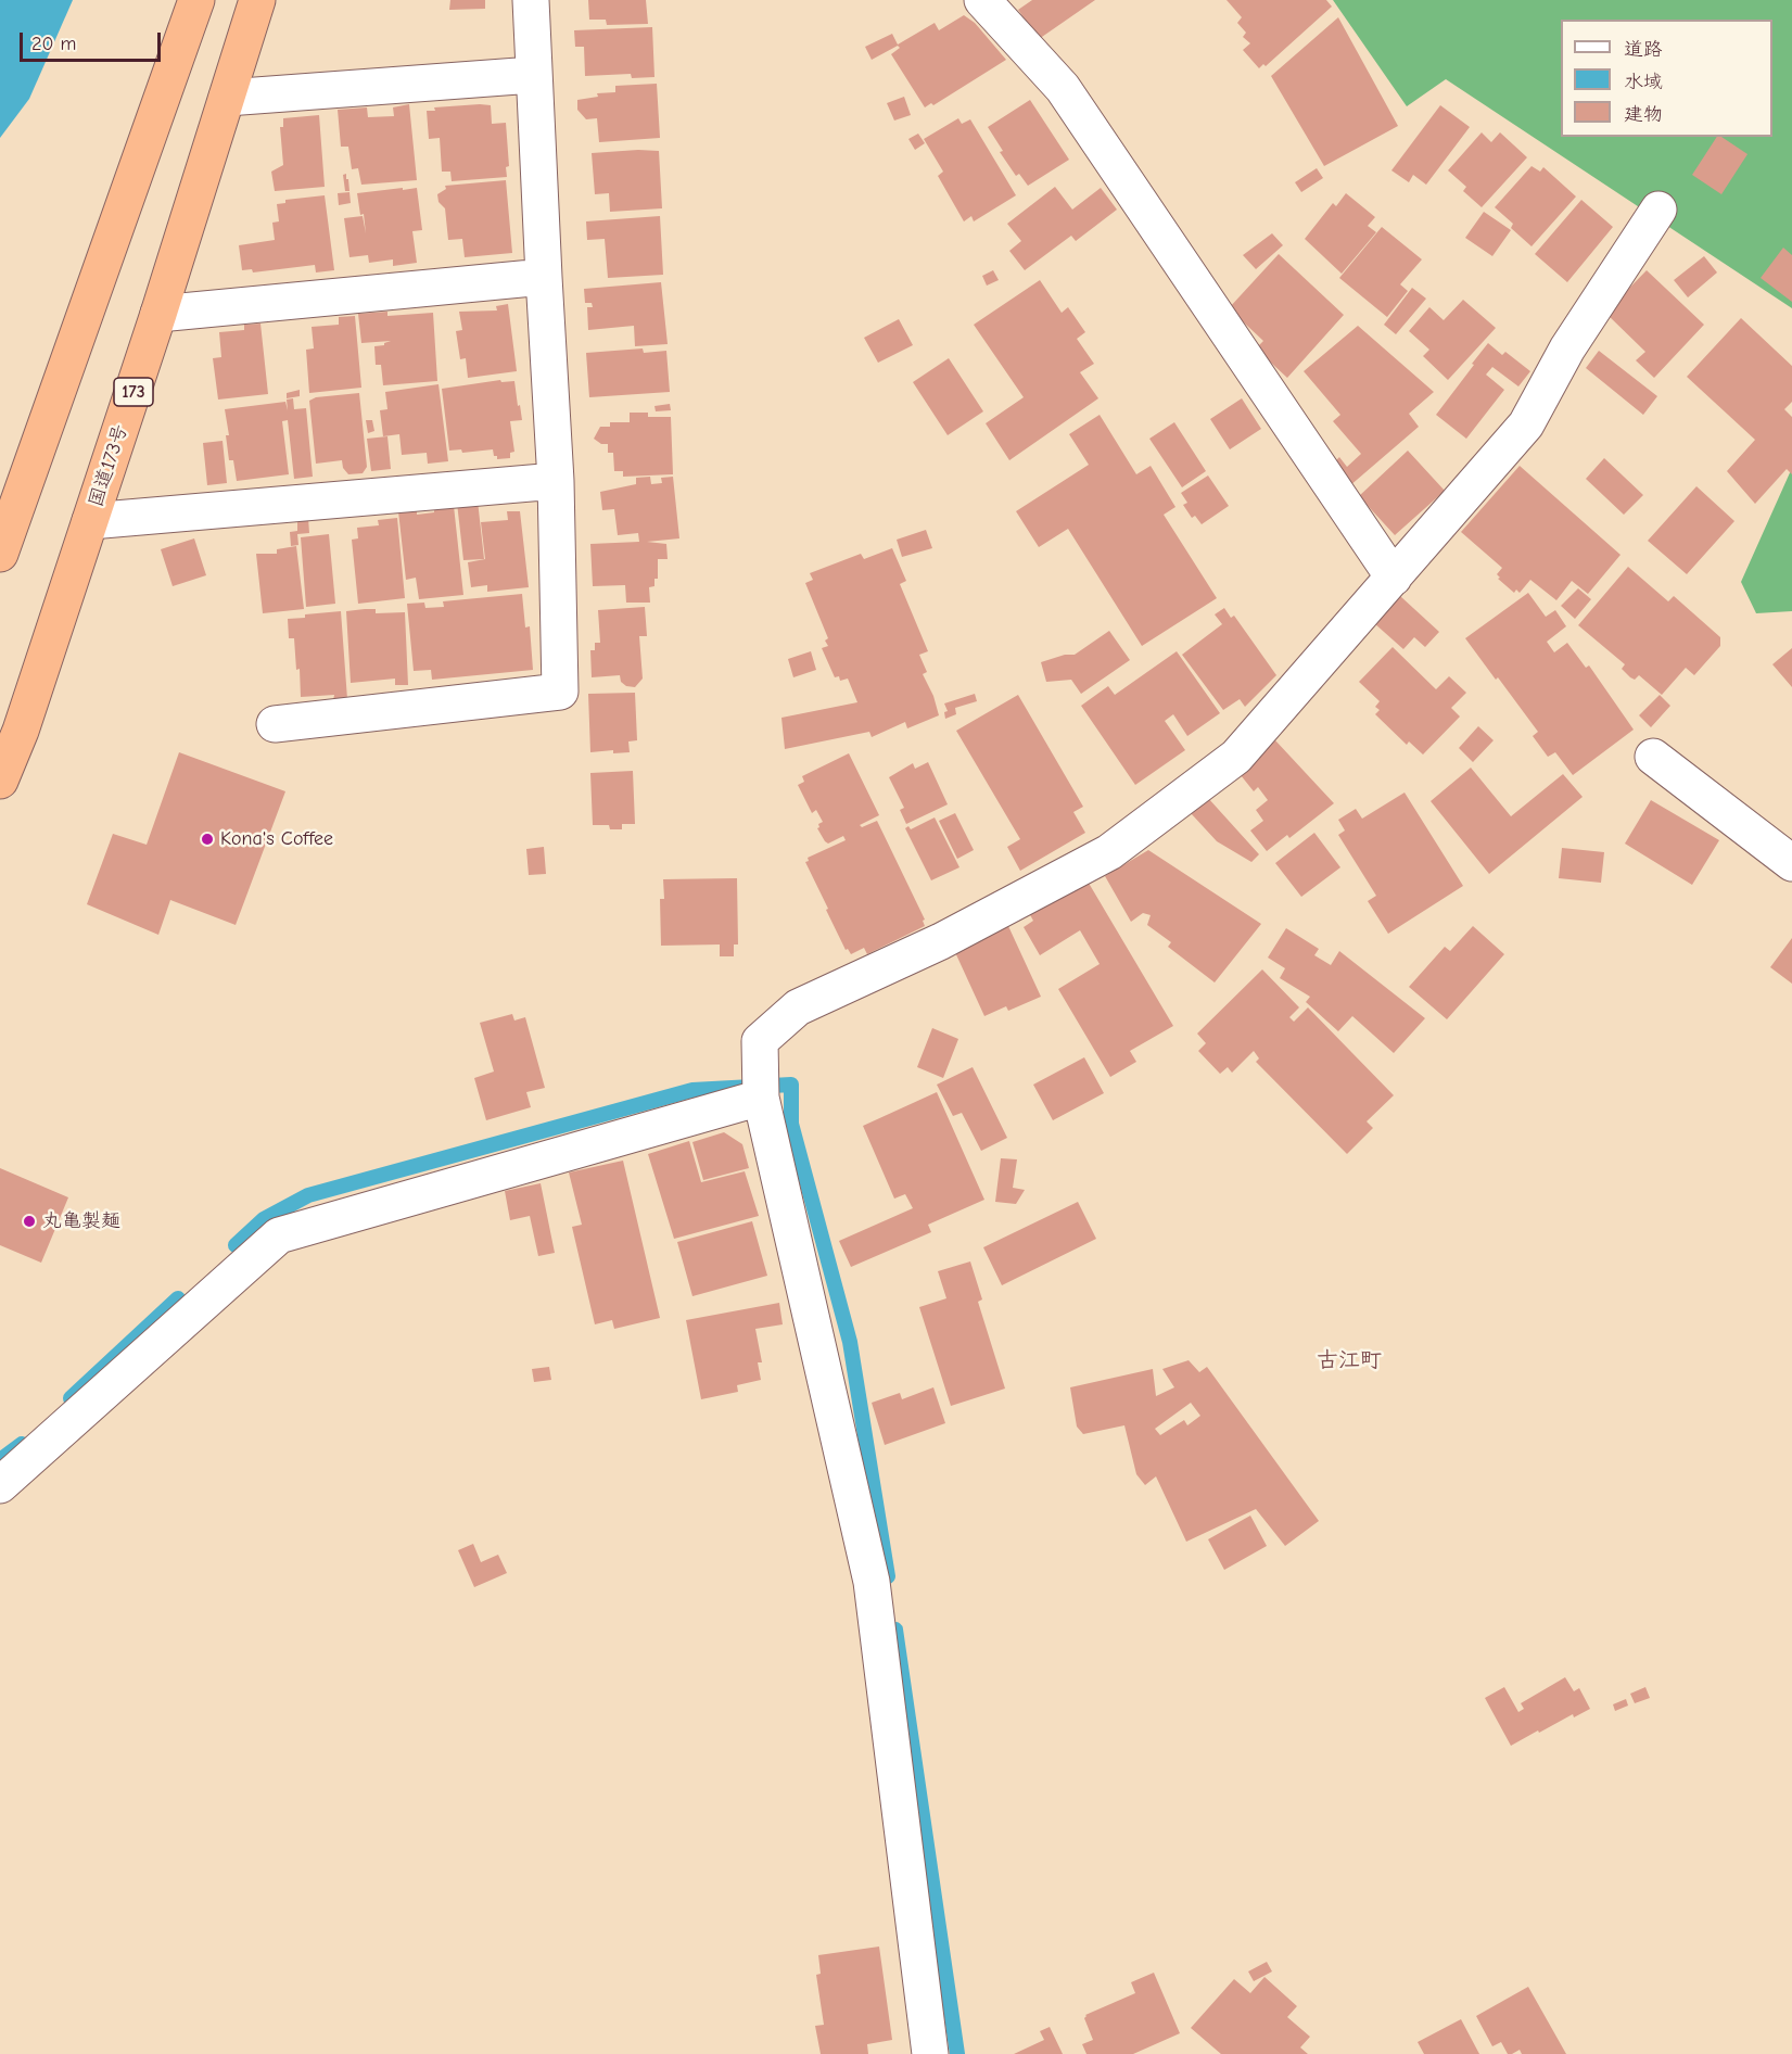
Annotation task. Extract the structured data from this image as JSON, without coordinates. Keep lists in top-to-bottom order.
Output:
{
  "streets": {
    "highway": ["173", "国道173号"]
  },
  "districts": ["古江町"],
  "places": ["Kona's Coffee", "丸亀製麺"],
  "legend": ["道路", "水域", "建物"],
  "scale_bar": "20 m"
}
